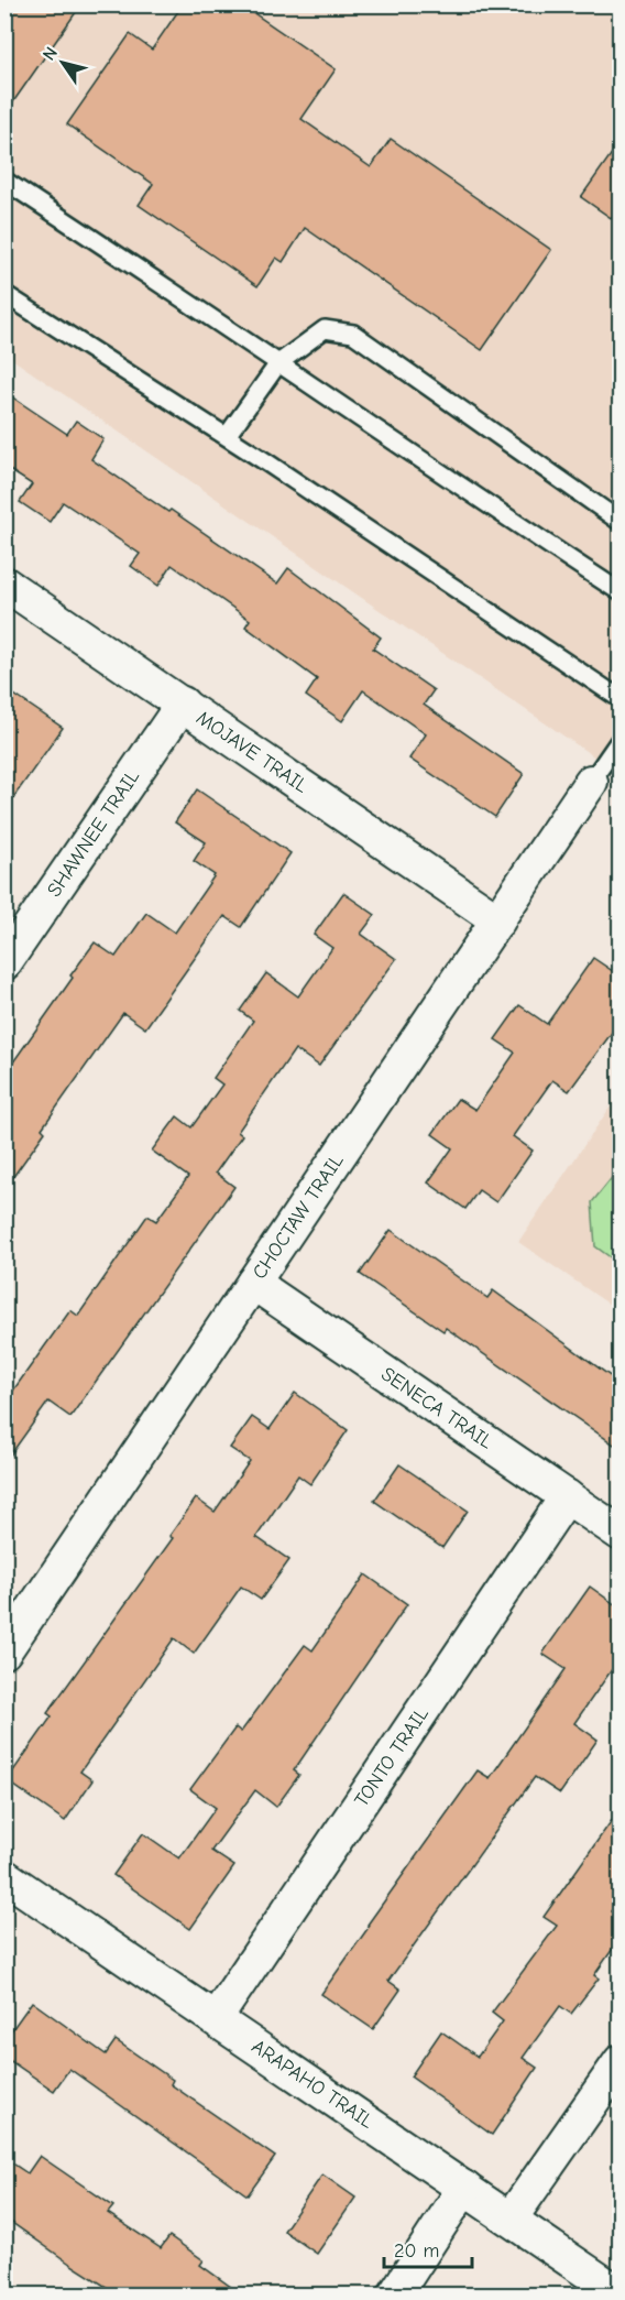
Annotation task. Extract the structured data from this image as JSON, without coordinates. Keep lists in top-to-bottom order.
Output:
{
  "streets": {
    "street": [
      "MOJAVE TRAIL",
      "SHAWNEE TRAIL",
      "CHOCTAW TRAIL",
      "SENECA TRAIL",
      "TONTO TRAIL",
      "ARAPAHO TRAIL"
    ]
  },
  "crossings": [
    ["MOJAVE TRAIL", "SHAWNEE TRAIL"],
    ["MOJAVE TRAIL", "CHOCTAW TRAIL"],
    ["CHOCTAW TRAIL", "SENECA TRAIL"],
    ["SENECA TRAIL", "TONTO TRAIL"],
    ["TONTO TRAIL", "ARAPAHO TRAIL"]
  ],
  "scale_bar": "20 m",
  "north": "top left"
}
